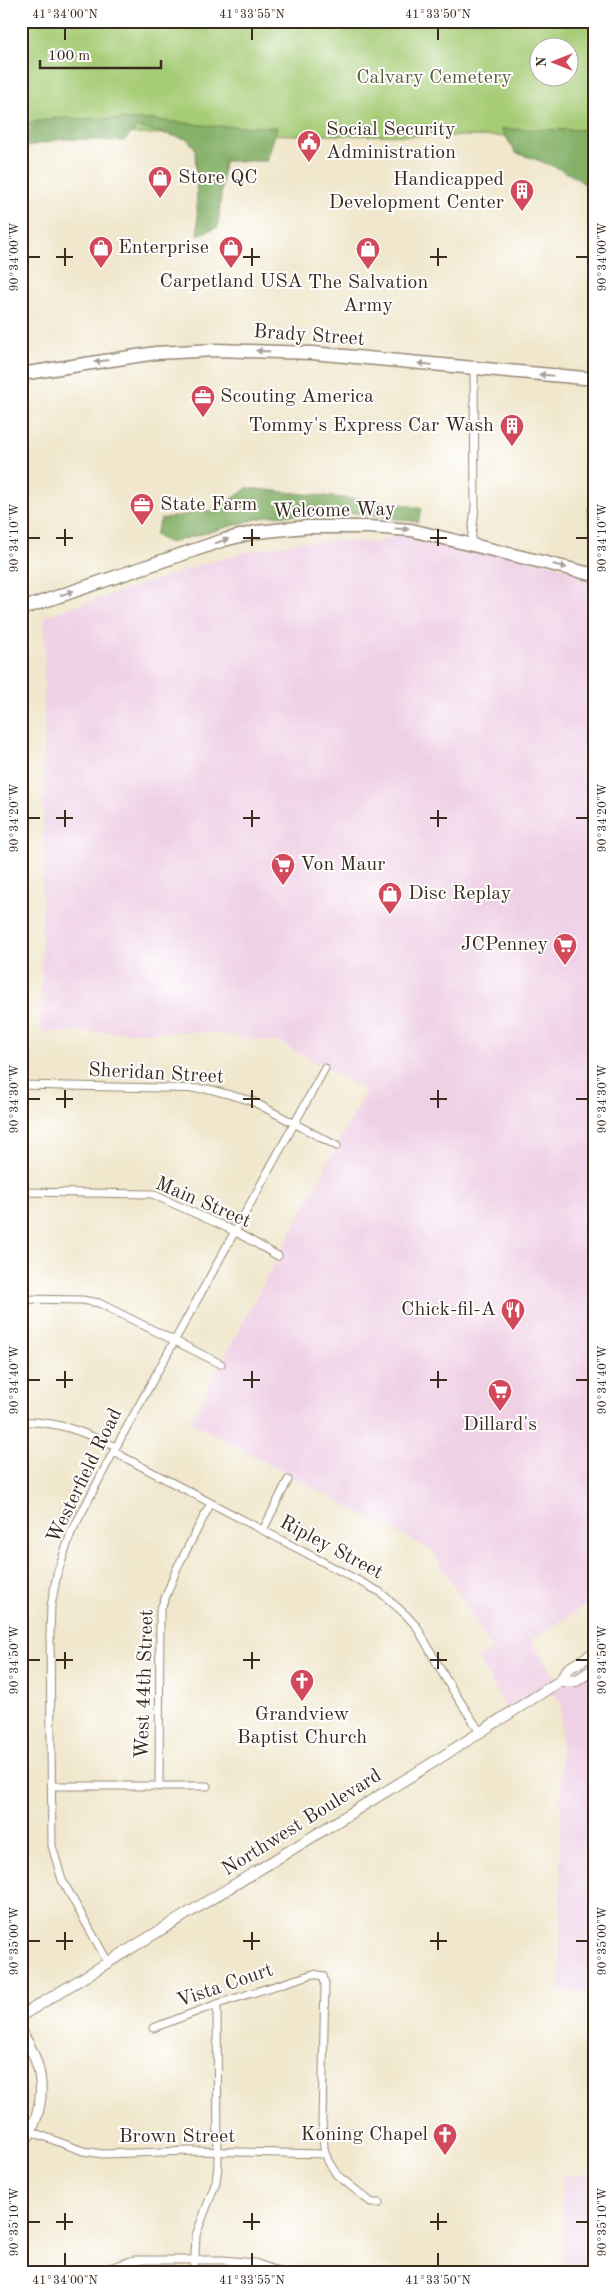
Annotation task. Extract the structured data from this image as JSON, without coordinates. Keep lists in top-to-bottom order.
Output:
{
  "streets": {
    "highway": ["Brady Street", "Welcome Way"],
    "main road": ["Northwest Boulevard"],
    "street": [
      "Sheridan Street",
      "Main Street",
      "Westerfield Road",
      "Ripley Street",
      "West 44th Street",
      "Vista Court",
      "Brown Street"
    ]
  },
  "crossings": [
    ["Sheridan Street", "Westerfield Road"],
    ["Main Street", "Westerfield Road"],
    ["Westerfield Road", "Ripley Street"],
    ["Westerfield Road", "Northwest Boulevard"],
    ["Ripley Street", "West 44th Street"],
    ["Ripley Street", "Northwest Boulevard"],
    ["Vista Court", "Brown Street"]
  ],
  "one_way": ["Brady Street", "Welcome Way"],
  "parks": ["Calvary Cemetery"],
  "places": {
    "public building": ["Social Security Administration"],
    "shop": [
      "Store QC",
      "Enterprise",
      "Carpetland USA",
      "The Salvation Army",
      "Disc Replay"
    ],
    "building": ["Handicapped Development Center", "Tommy's Express Car Wash"],
    "office": ["Scouting America", "State Farm"],
    "supermarket": ["Von Maur", "JCPenney", "Dillard's"],
    "restaurant": ["Chick-fil-A"],
    "church": ["Grandview Baptist Church", "Koning Chapel"]
  },
  "scale_bar": "100 m",
  "north": "left",
  "coordinates": [
    "41°34'00\"N",
    "41°33'55\"N",
    "41°33'50\"N",
    "90°34'00\"W",
    "90°34'10\"W",
    "90°34'20\"W",
    "90°34'30\"W",
    "90°34'40\"W",
    "90°34'50\"W",
    "90°35'00\"W",
    "90°35'10\"W"
  ]
}
